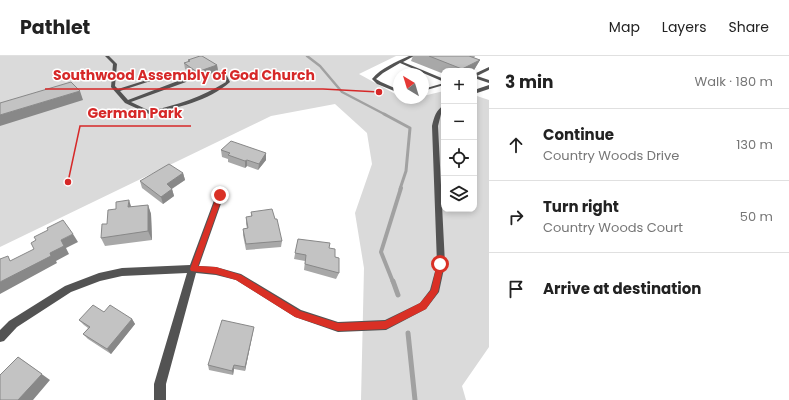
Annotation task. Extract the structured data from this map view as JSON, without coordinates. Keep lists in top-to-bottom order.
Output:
{
  "places": ["Southwood Assembly of God Church", "German Park"],
  "north": "top left",
  "page": {
    "header": "Pathlet",
    "nav": ["Map", "Layers", "Share"],
    "heading": ["3 min", "Walk · 180 m"],
    "map_buttons": ["+", "−"],
    "list": [
      ["Continue", "Country Woods Drive", "130 m"],
      ["Turn right", "Country Woods Court", "50 m"],
      "Arrive at destination"
    ]
  }
}
